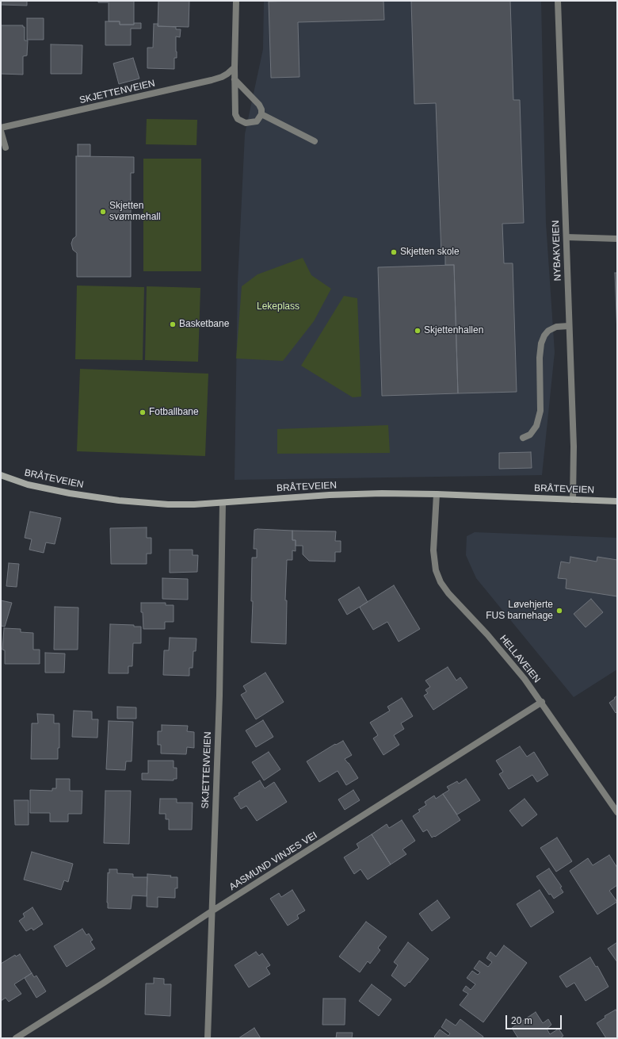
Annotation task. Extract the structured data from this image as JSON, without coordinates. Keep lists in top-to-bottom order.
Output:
{
  "streets": {
    "main road": ["BRÅTEVEIEN"],
    "street": [
      "SKJETTENVEIEN",
      "NYBAKVEIEN",
      "HELLAVEIEN",
      "AASMUND VINJES VEI"
    ]
  },
  "crossings": [
    ["SKJETTENVEIEN", "BRÅTEVEIEN"],
    ["SKJETTENVEIEN", "AASMUND VINJES VEI"],
    ["NYBAKVEIEN", "BRÅTEVEIEN"],
    ["BRÅTEVEIEN", "HELLAVEIEN"],
    ["HELLAVEIEN", "AASMUND VINJES VEI"]
  ],
  "parks": ["Lekeplass"],
  "places": [
    "Skjetten svømmehall",
    "Skjetten skole",
    "Basketbane",
    "Skjettenhallen",
    "Fotballbane",
    "Løvehjerte FUS barnehage"
  ],
  "scale_bar": "20 m"
}
